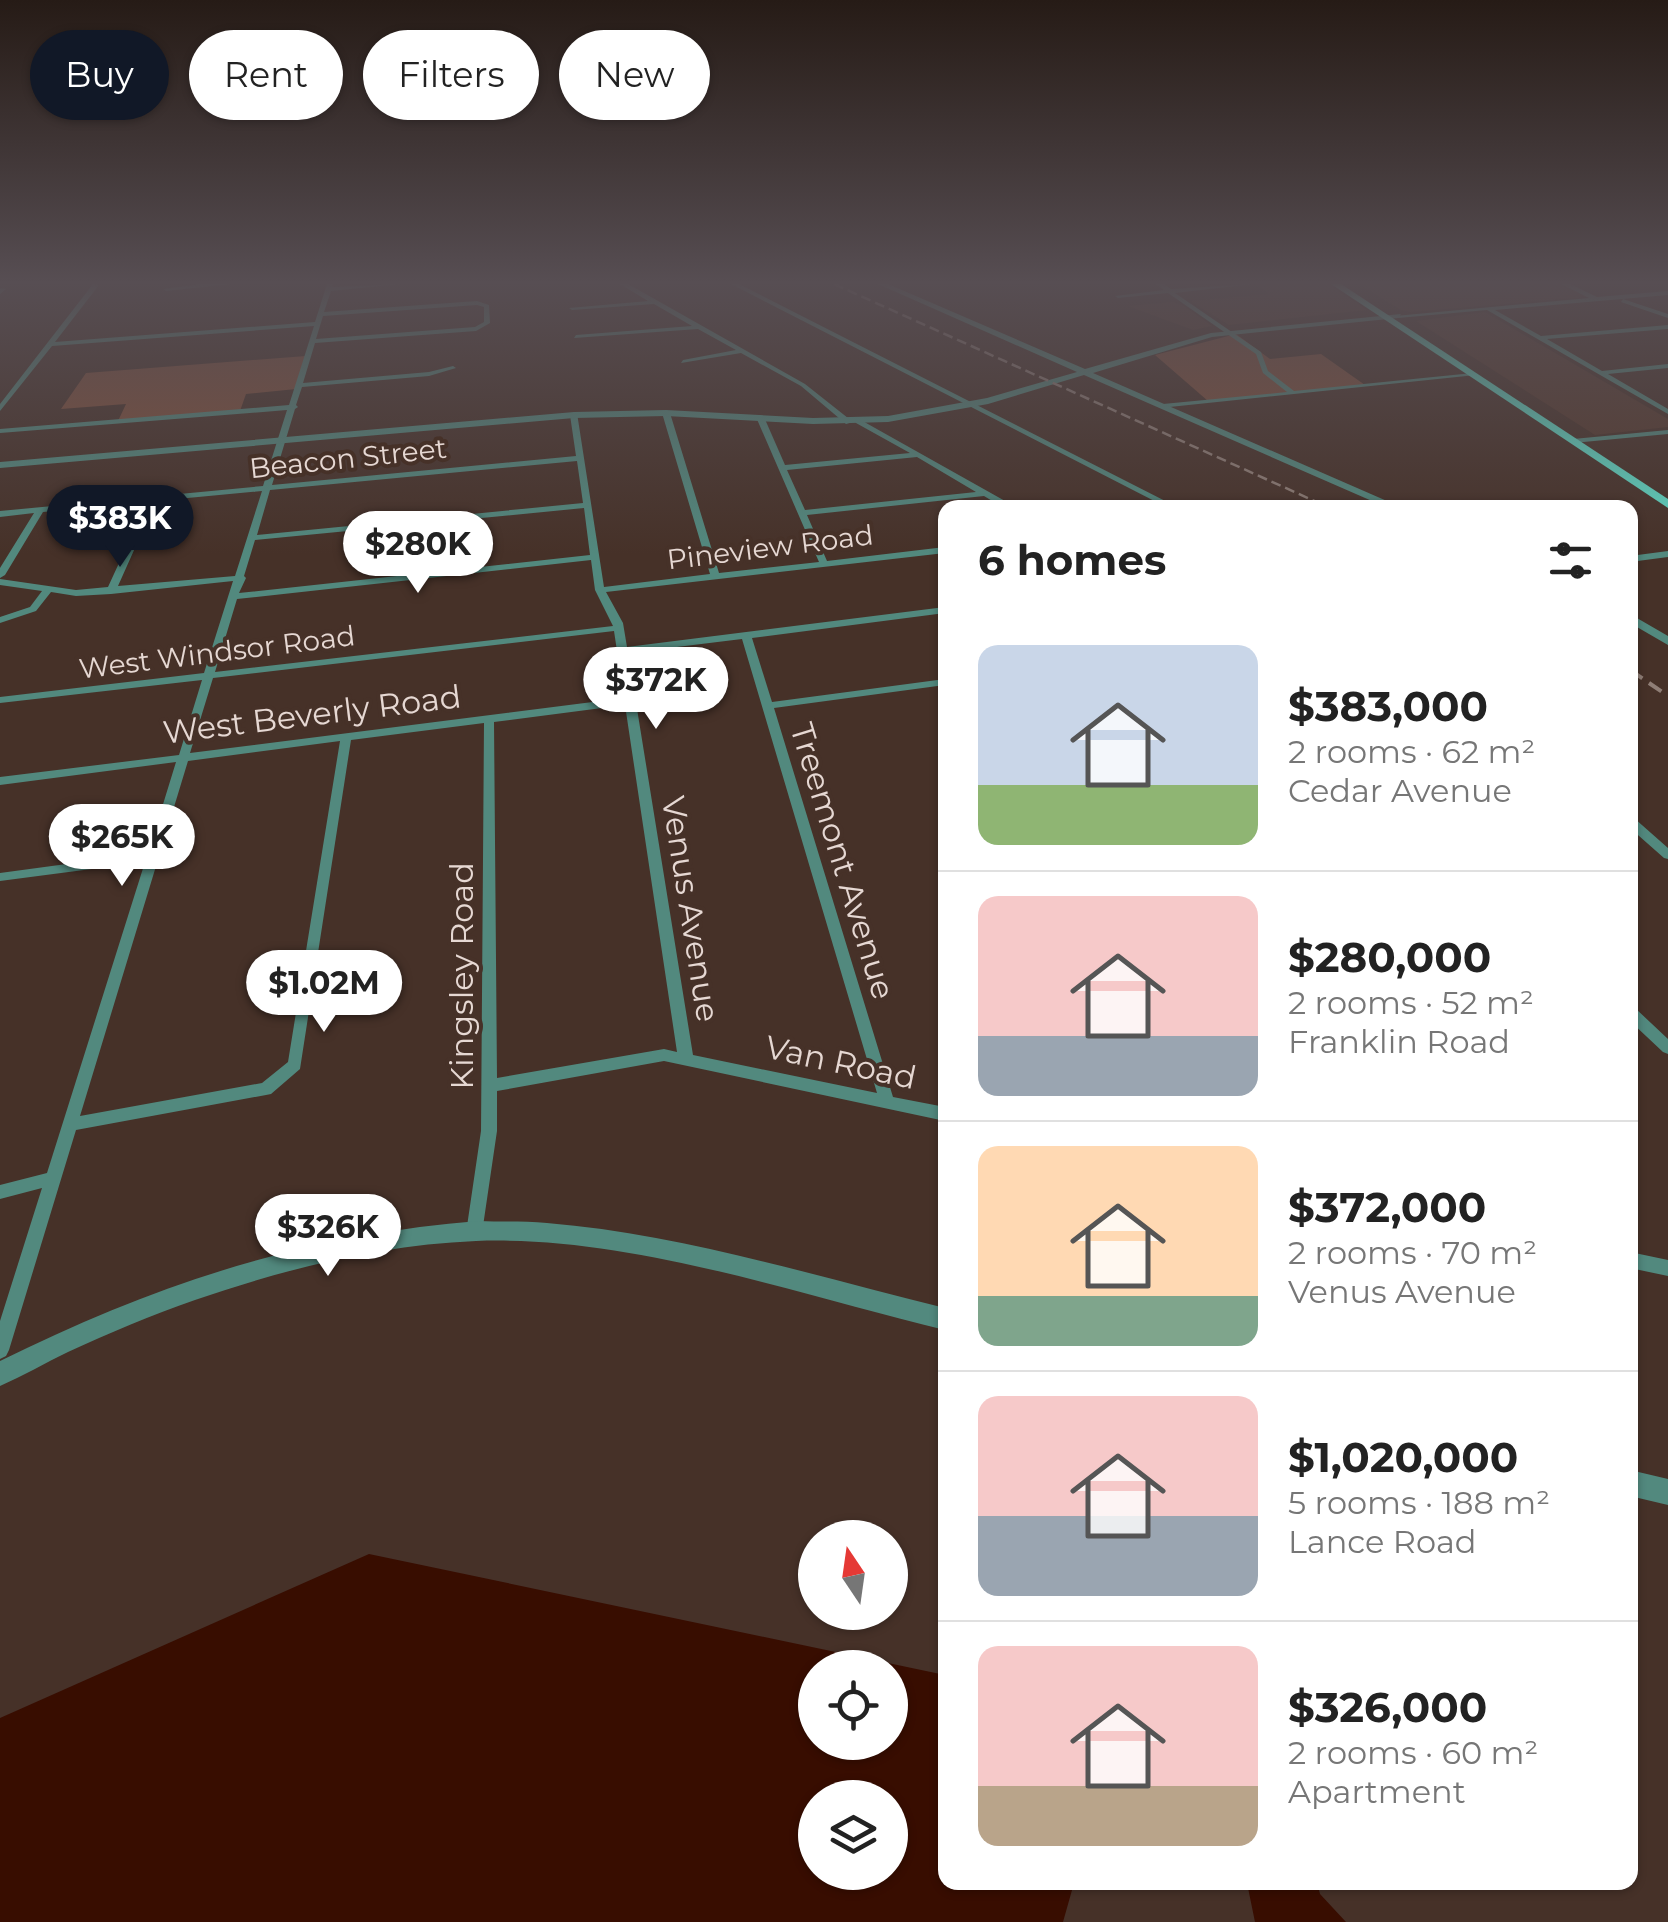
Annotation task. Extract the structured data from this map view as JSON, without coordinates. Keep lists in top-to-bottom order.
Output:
{
  "streets": {
    "street": [
      "Beacon Street",
      "Pineview Road",
      "West Windsor Road",
      "West Beverly Road",
      "Treemont Avenue",
      "Venus Avenue",
      "Kingsley Road",
      "Van Road"
    ]
  },
  "crossings": [
    ["Beacon Street", "Venus Avenue"],
    ["Pineview Road", "Venus Avenue"],
    ["West Windsor Road", "Venus Avenue"],
    ["West Beverly Road", "Venus Avenue"],
    ["West Beverly Road", "Kingsley Road"],
    ["Treemont Avenue", "Van Road"],
    ["Venus Avenue", "Van Road"],
    ["Kingsley Road", "Van Road"]
  ],
  "north": "top",
  "page": {
    "chip": [
      "Buy",
      "Rent",
      "Filters",
      "New"
    ],
    "price": [
      "$383K",
      "$280K",
      "$372K",
      "$265K",
      "$1.02M",
      "$326K"
    ],
    "heading": "6 homes",
    "list": [
      {
        "name": "$383,000",
        "note": "2 rooms · 62 m² · Cedar Avenue"
      },
      {
        "name": "$280,000",
        "note": "2 rooms · 52 m² · Franklin Road"
      },
      {
        "name": "$372,000",
        "note": "2 rooms · 70 m² · Venus Avenue"
      },
      {
        "name": "$1,020,000",
        "note": "5 rooms · 188 m² · Lance Road"
      },
      {
        "name": "$326,000",
        "note": "2 rooms · 60 m² · Apartment"
      }
    ]
  }
}
